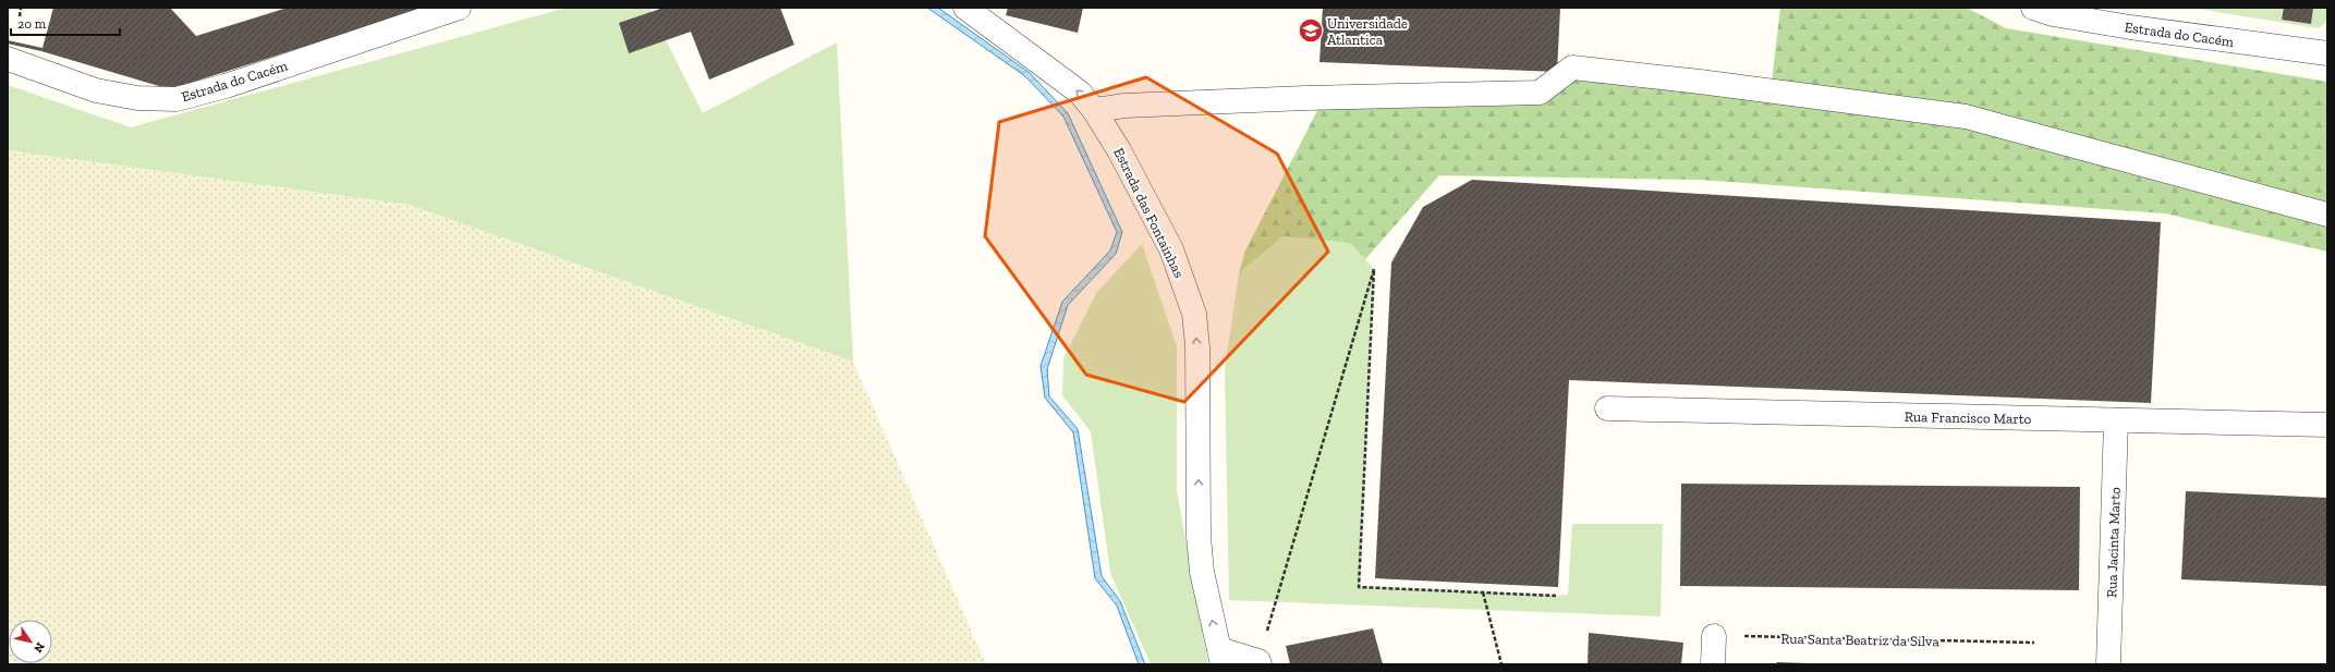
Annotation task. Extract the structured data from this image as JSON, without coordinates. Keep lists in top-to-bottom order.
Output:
{
  "streets": {
    "street": [
      "Estrada do Cacém",
      "Estrada das Fontaínhas",
      "Rua Francisco Marto",
      "Rua Jacinta Marto"
    ],
    "path": ["Rua Santa Beatriz da Silva"]
  },
  "crossings": [
    ["Rua Francisco Marto", "Rua Jacinta Marto"]
  ],
  "one_way": ["Estrada das Fontaínhas"],
  "places": {
    "school or university": ["Universidade Atlantica"]
  },
  "scale_bar": "20 m",
  "north": "bottom right"
}
